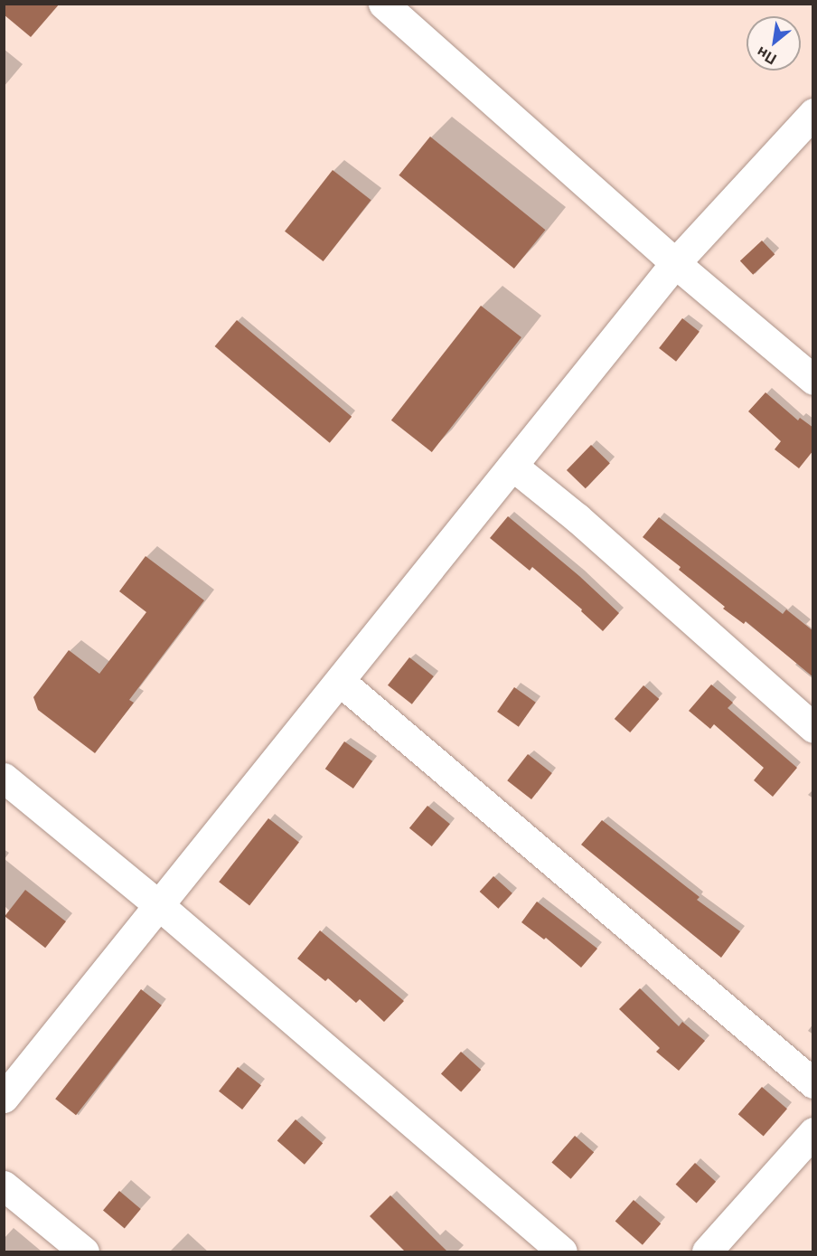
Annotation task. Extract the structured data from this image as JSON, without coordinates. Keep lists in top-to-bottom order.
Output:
{
  "north": "bottom left"
}
